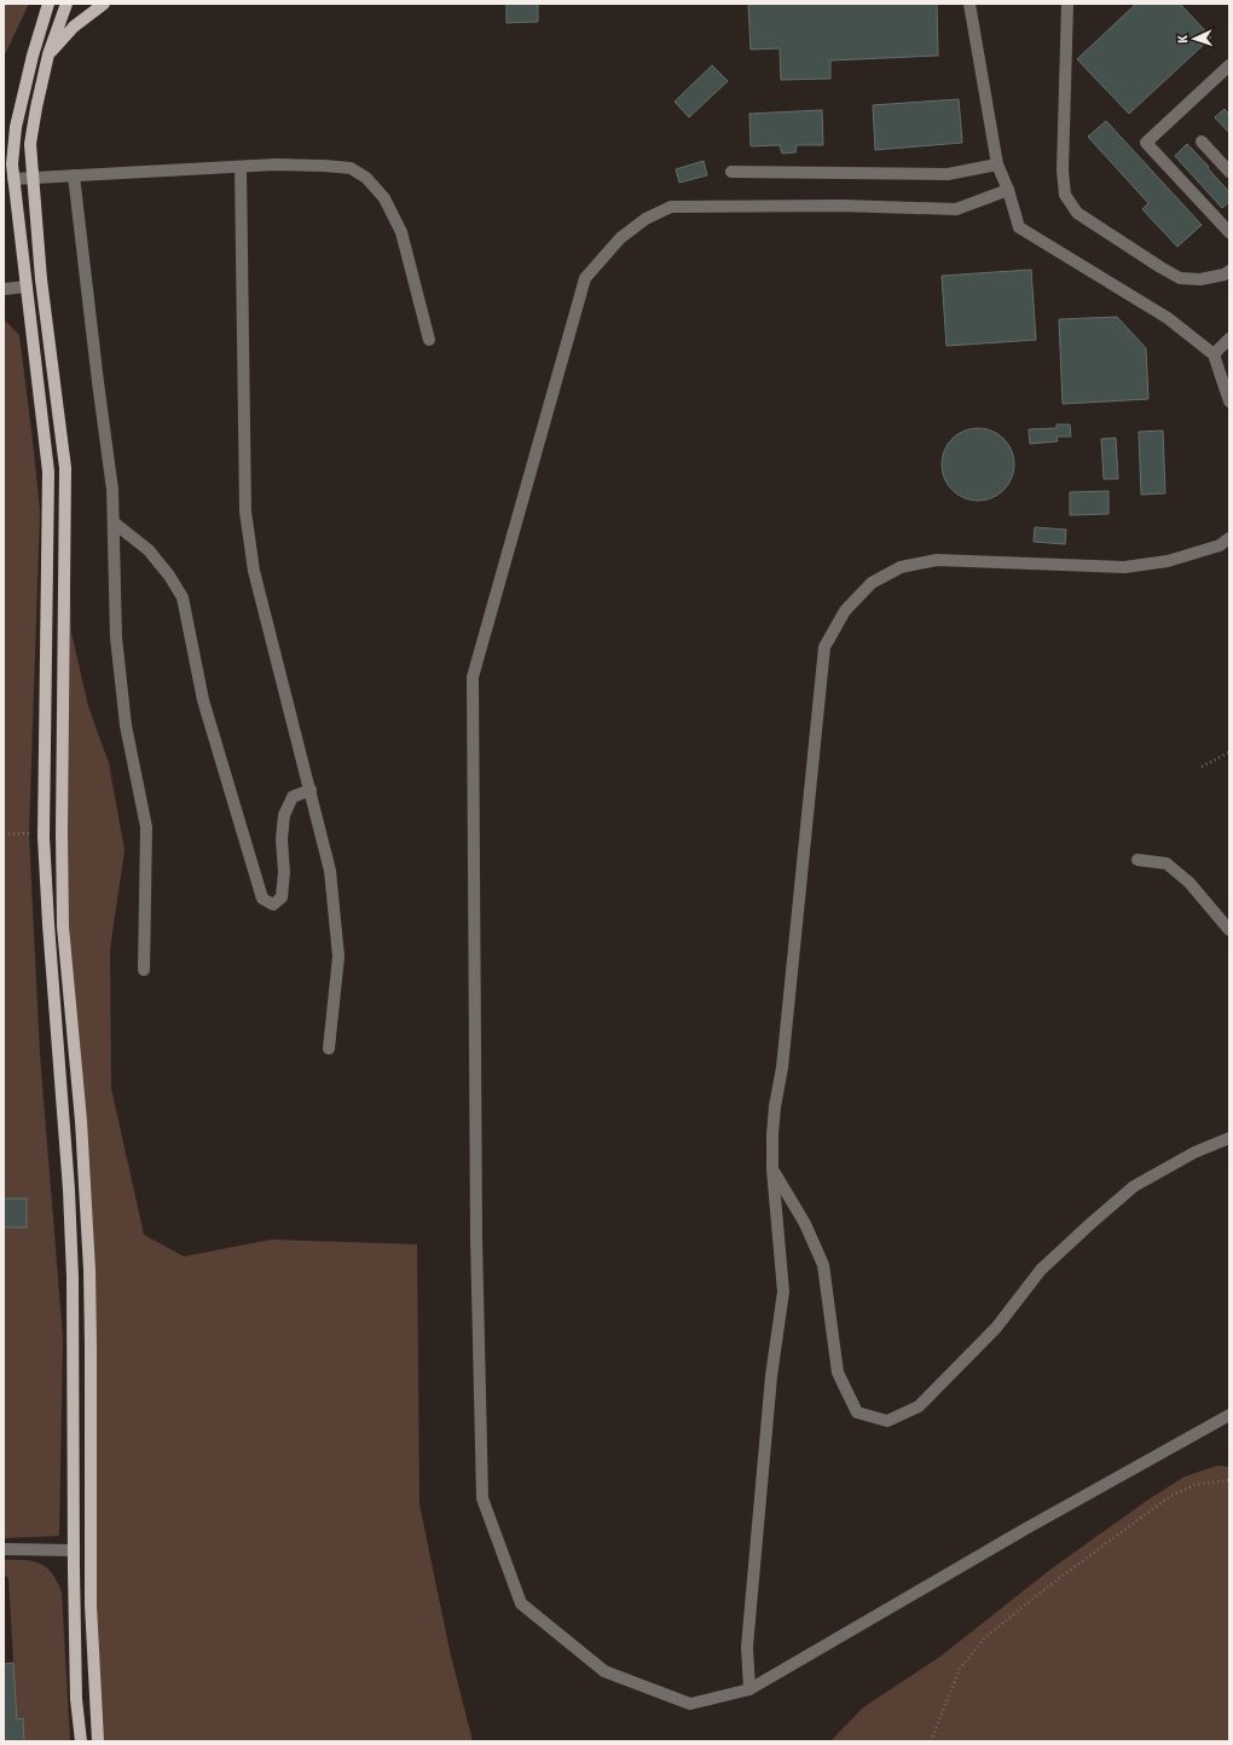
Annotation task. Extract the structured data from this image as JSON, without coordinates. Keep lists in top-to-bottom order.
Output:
{
  "north": "left"
}
